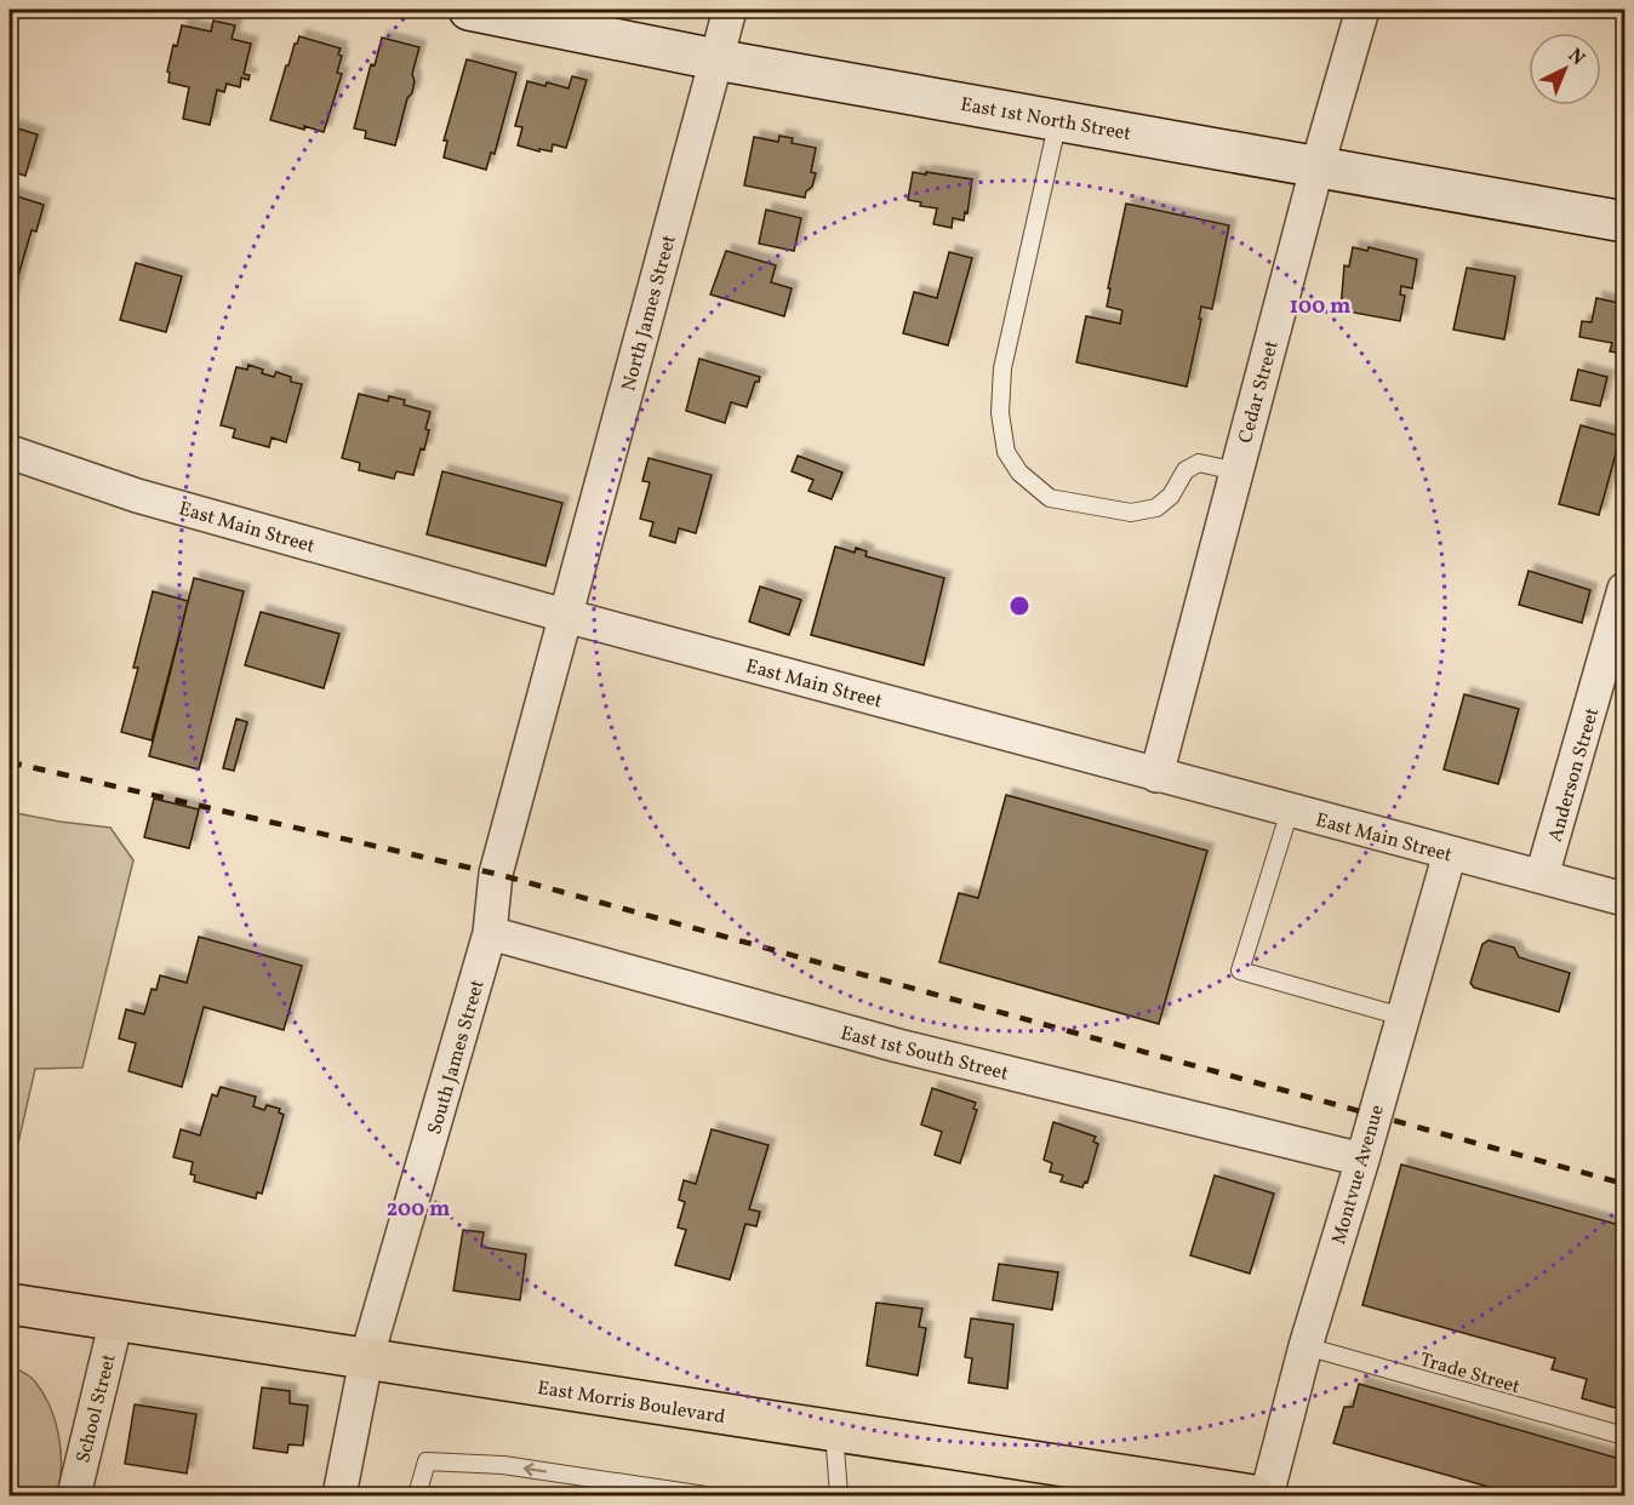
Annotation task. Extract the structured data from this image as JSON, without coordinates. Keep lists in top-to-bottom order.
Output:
{
  "streets": {
    "main road": ["East 1st North Street", "East Morris Boulevard"],
    "street": [
      "North James Street",
      "Cedar Street",
      "East Main Street",
      "Anderson Street",
      "East 1st South Street",
      "South James Street",
      "Montvue Avenue",
      "School Street"
    ],
    "lane": ["Trade Street"]
  },
  "crossings": [
    ["East 1st North Street", "North James Street"],
    ["East 1st North Street", "Cedar Street"],
    ["North James Street", "East Main Street"],
    ["North James Street", "South James Street"],
    ["Cedar Street", "East Main Street"],
    ["East Main Street", "Anderson Street"],
    ["East Main Street", "South James Street"],
    ["East Main Street", "Montvue Avenue"],
    ["East 1st South Street", "South James Street"],
    ["East 1st South Street", "Montvue Avenue"],
    ["South James Street", "East Morris Boulevard"],
    ["Montvue Avenue", "Trade Street"],
    ["East Morris Boulevard", "School Street"]
  ],
  "north": "top right",
  "rings": ["100 m", "200 m"]
}
